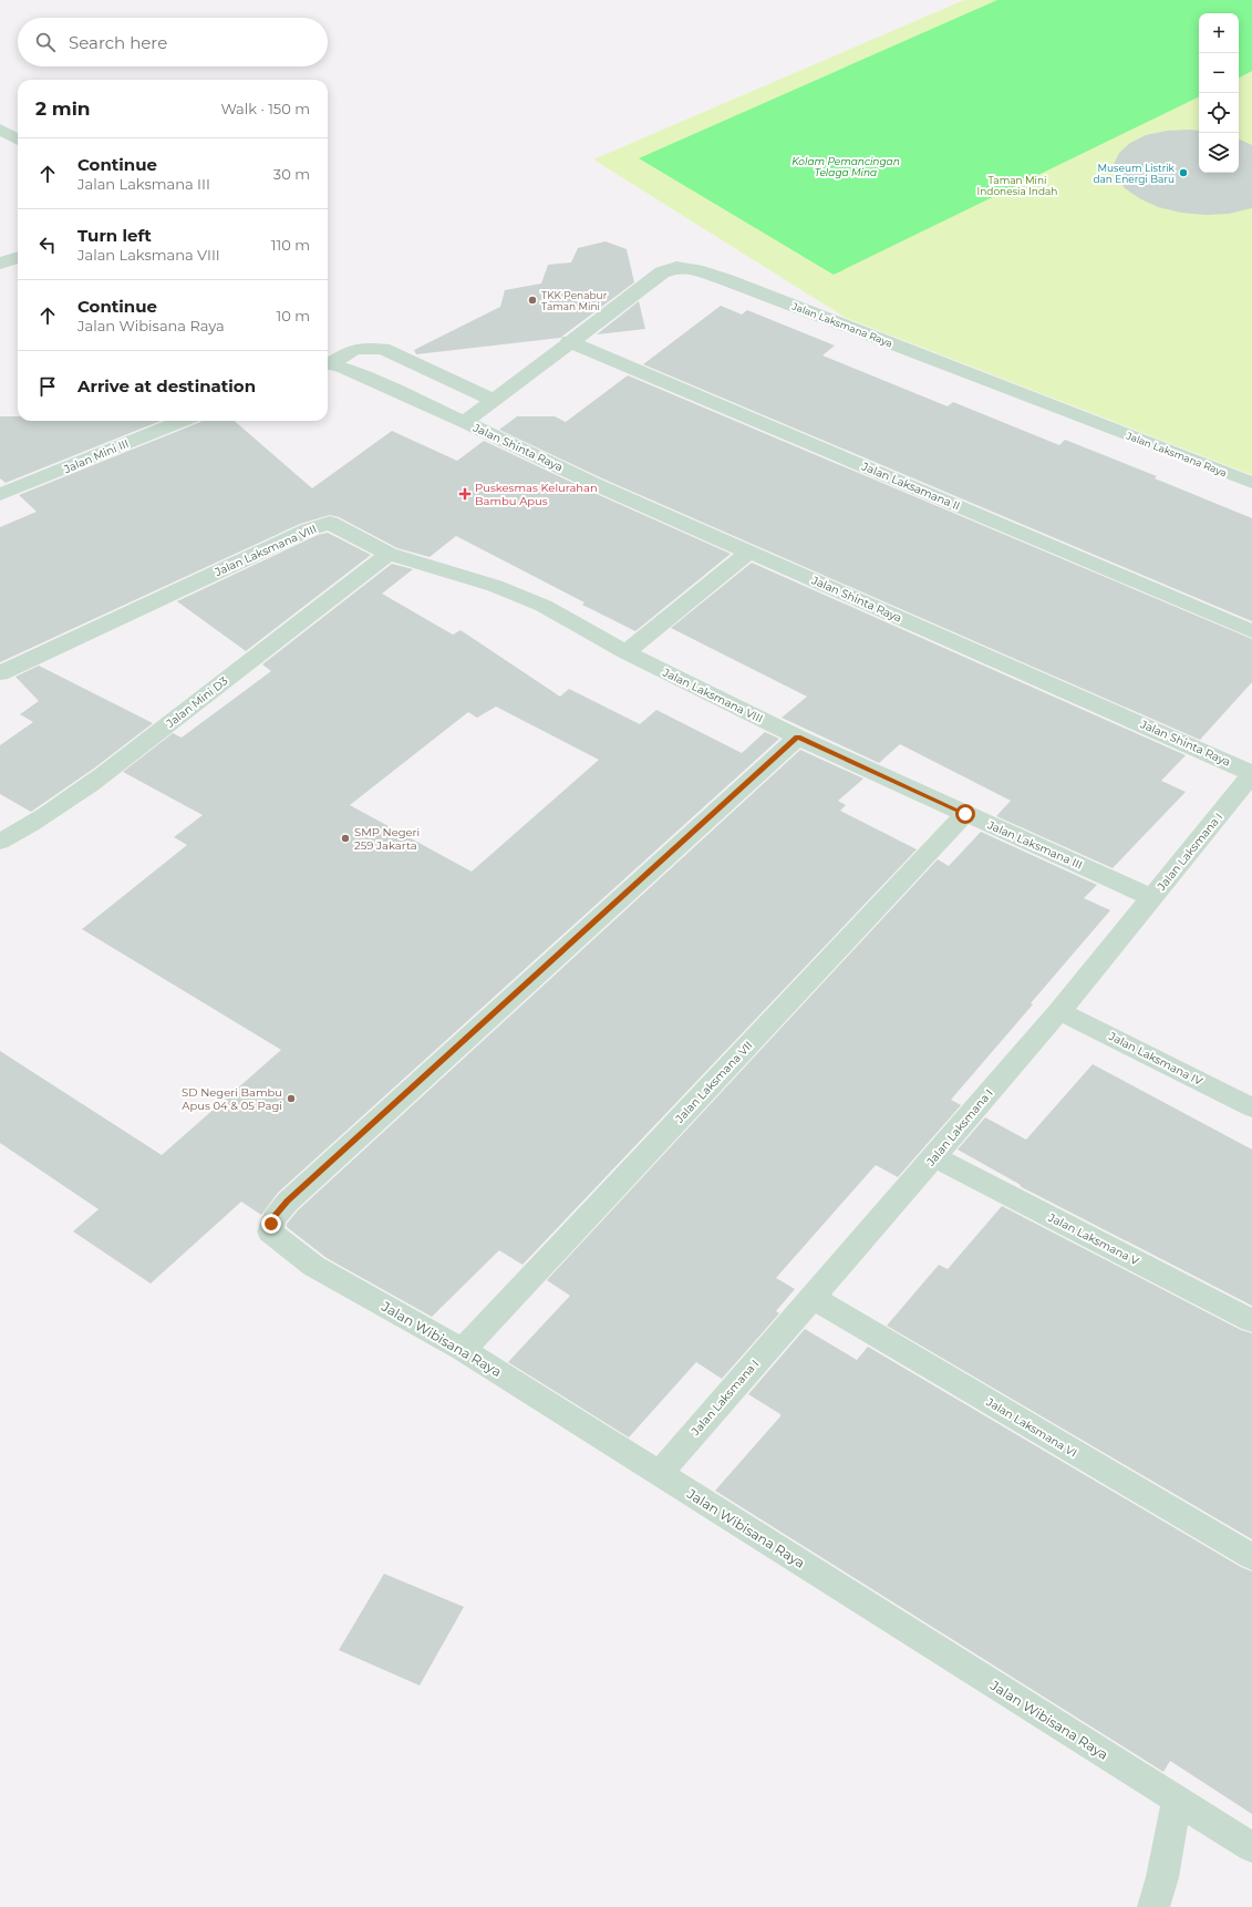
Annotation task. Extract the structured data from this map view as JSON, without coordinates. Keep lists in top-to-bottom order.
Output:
{
  "streets": {
    "street": [
      "Jalan Laksmana Raya",
      "Jalan Shinta Raya",
      "Jalan Mini III",
      "Jalan Laksamana II",
      "Jalan Laksmana VIII",
      "Jalan Mini D3",
      "Jalan Laksmana III",
      "Jalan Laksmana I",
      "Jalan Laksmana IV",
      "Jalan Laksmana VII",
      "Jalan Laksmana V",
      "Jalan Wibisana Raya",
      "Jalan Laksmana VI"
    ]
  },
  "crossings": [
    ["Jalan Laksmana Raya", "Jalan Shinta Raya"],
    ["Jalan Laksmana Raya", "Jalan Laksamana II"],
    ["Jalan Shinta Raya", "Jalan Laksmana I"],
    ["Jalan Laksmana VIII", "Jalan Mini D3"],
    ["Jalan Laksmana VIII", "Jalan Laksmana III"],
    ["Jalan Laksmana VIII", "Jalan Wibisana Raya"],
    ["Jalan Laksmana III", "Jalan Laksmana I"],
    ["Jalan Laksmana III", "Jalan Laksmana VII"],
    ["Jalan Laksmana III", "Jalan Wibisana Raya"],
    ["Jalan Laksmana I", "Jalan Laksmana IV"],
    ["Jalan Laksmana I", "Jalan Laksmana V"],
    ["Jalan Laksmana I", "Jalan Wibisana Raya"],
    ["Jalan Laksmana I", "Jalan Laksmana VI"],
    ["Jalan Laksmana VII", "Jalan Wibisana Raya"]
  ],
  "water": ["Kolam Pemancingan Telaga Mina"],
  "parks": ["Taman Mini Indonesia Indah"],
  "places": {
    "other": [
      "Museum Listrik dan Energi Baru",
      "TKK Penabur Taman Mini",
      "SMP Negeri 259 Jakarta",
      "SD Negeri Bambu Apus 04 & 05 Pagi"
    ],
    "health": ["Puskesmas Kelurahan Bambu Apus"]
  },
  "page": {
    "map_buttons": ["+", "−"],
    "search": "Search here",
    "heading": ["2 min", "Walk · 150 m"],
    "list": [
      ["Continue", "Jalan Laksmana III", "30 m"],
      ["Turn left", "Jalan Laksmana VIII", "110 m"],
      ["Continue", "Jalan Wibisana Raya", "10 m"],
      "Arrive at destination"
    ]
  }
}
